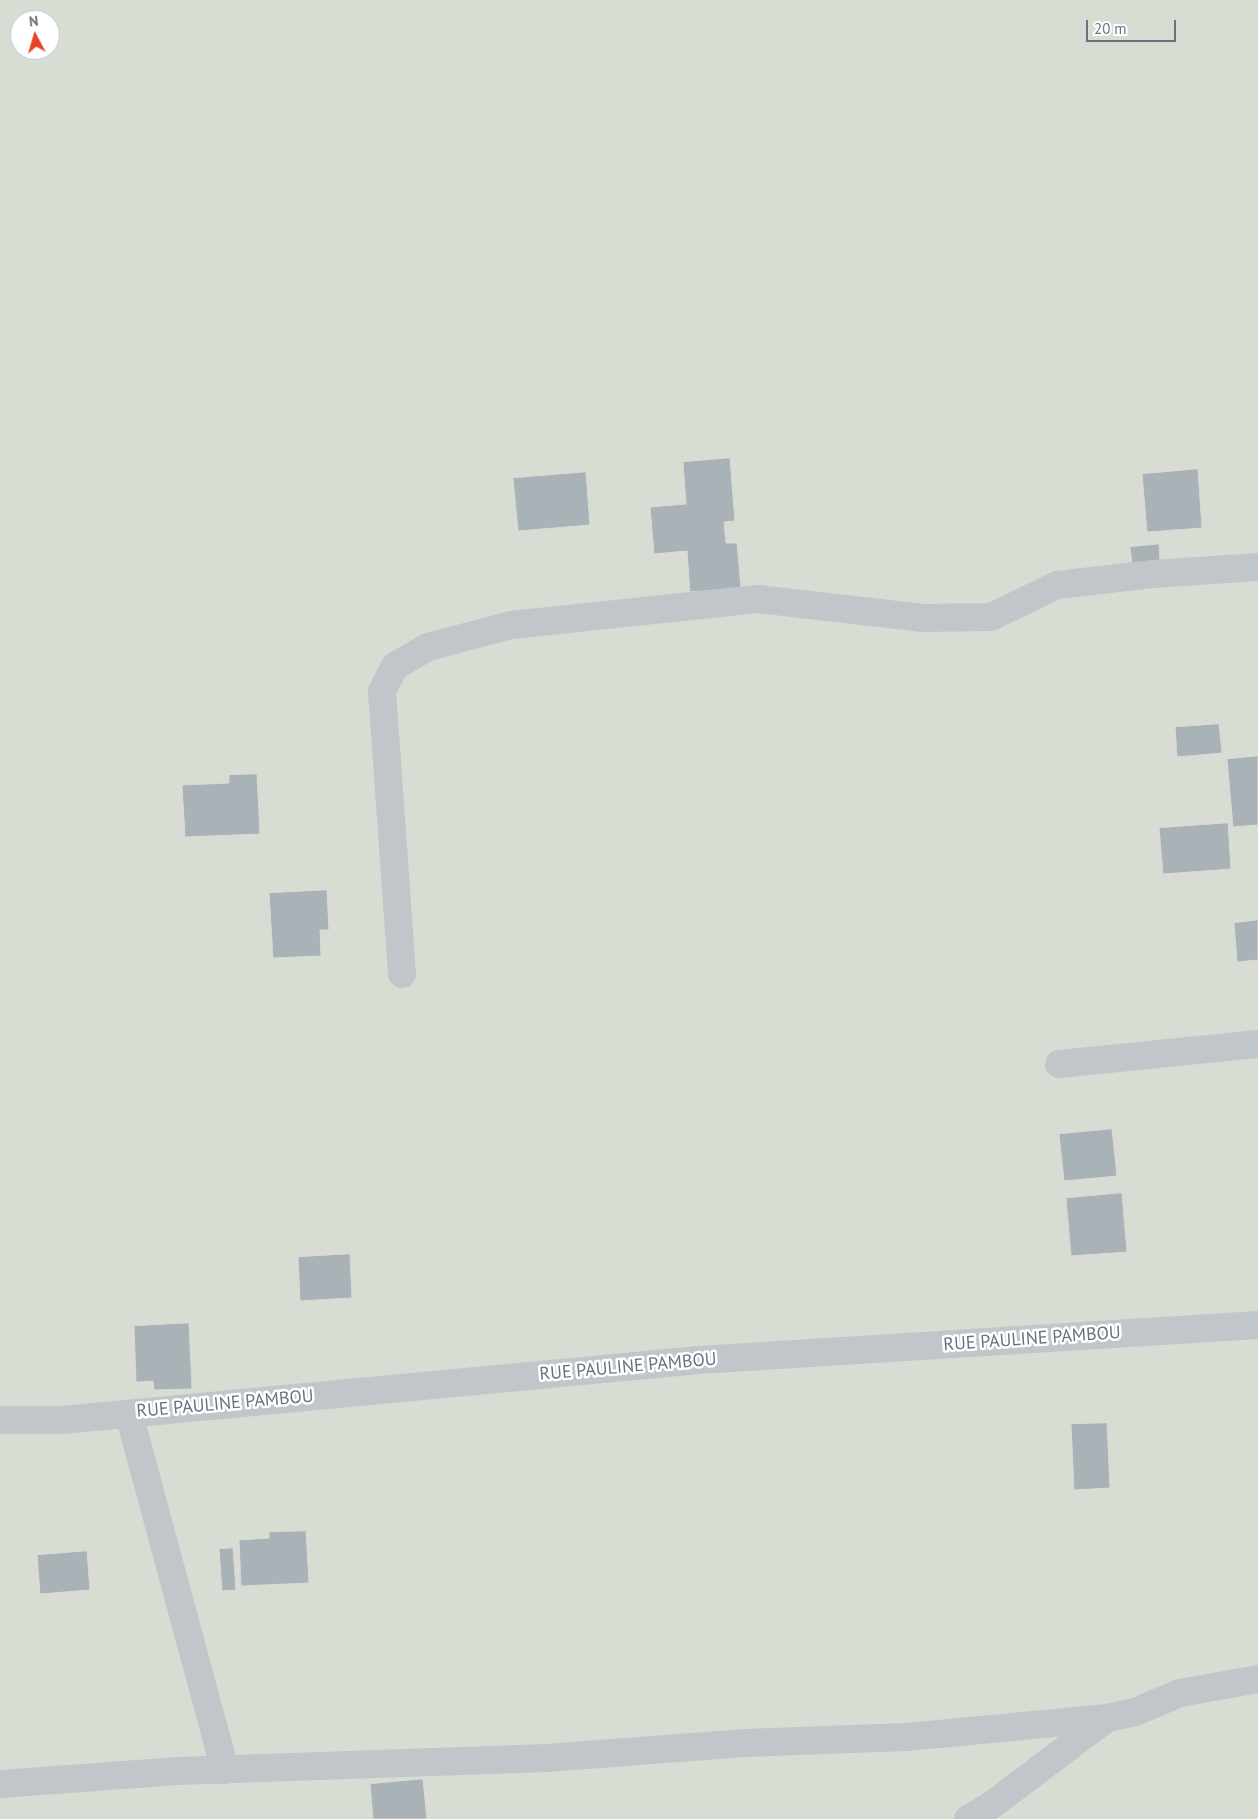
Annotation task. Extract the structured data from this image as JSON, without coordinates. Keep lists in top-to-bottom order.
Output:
{
  "streets": {
    "street": ["RUE PAULINE PAMBOU"]
  },
  "scale_bar": "20 m",
  "north": "top"
}
